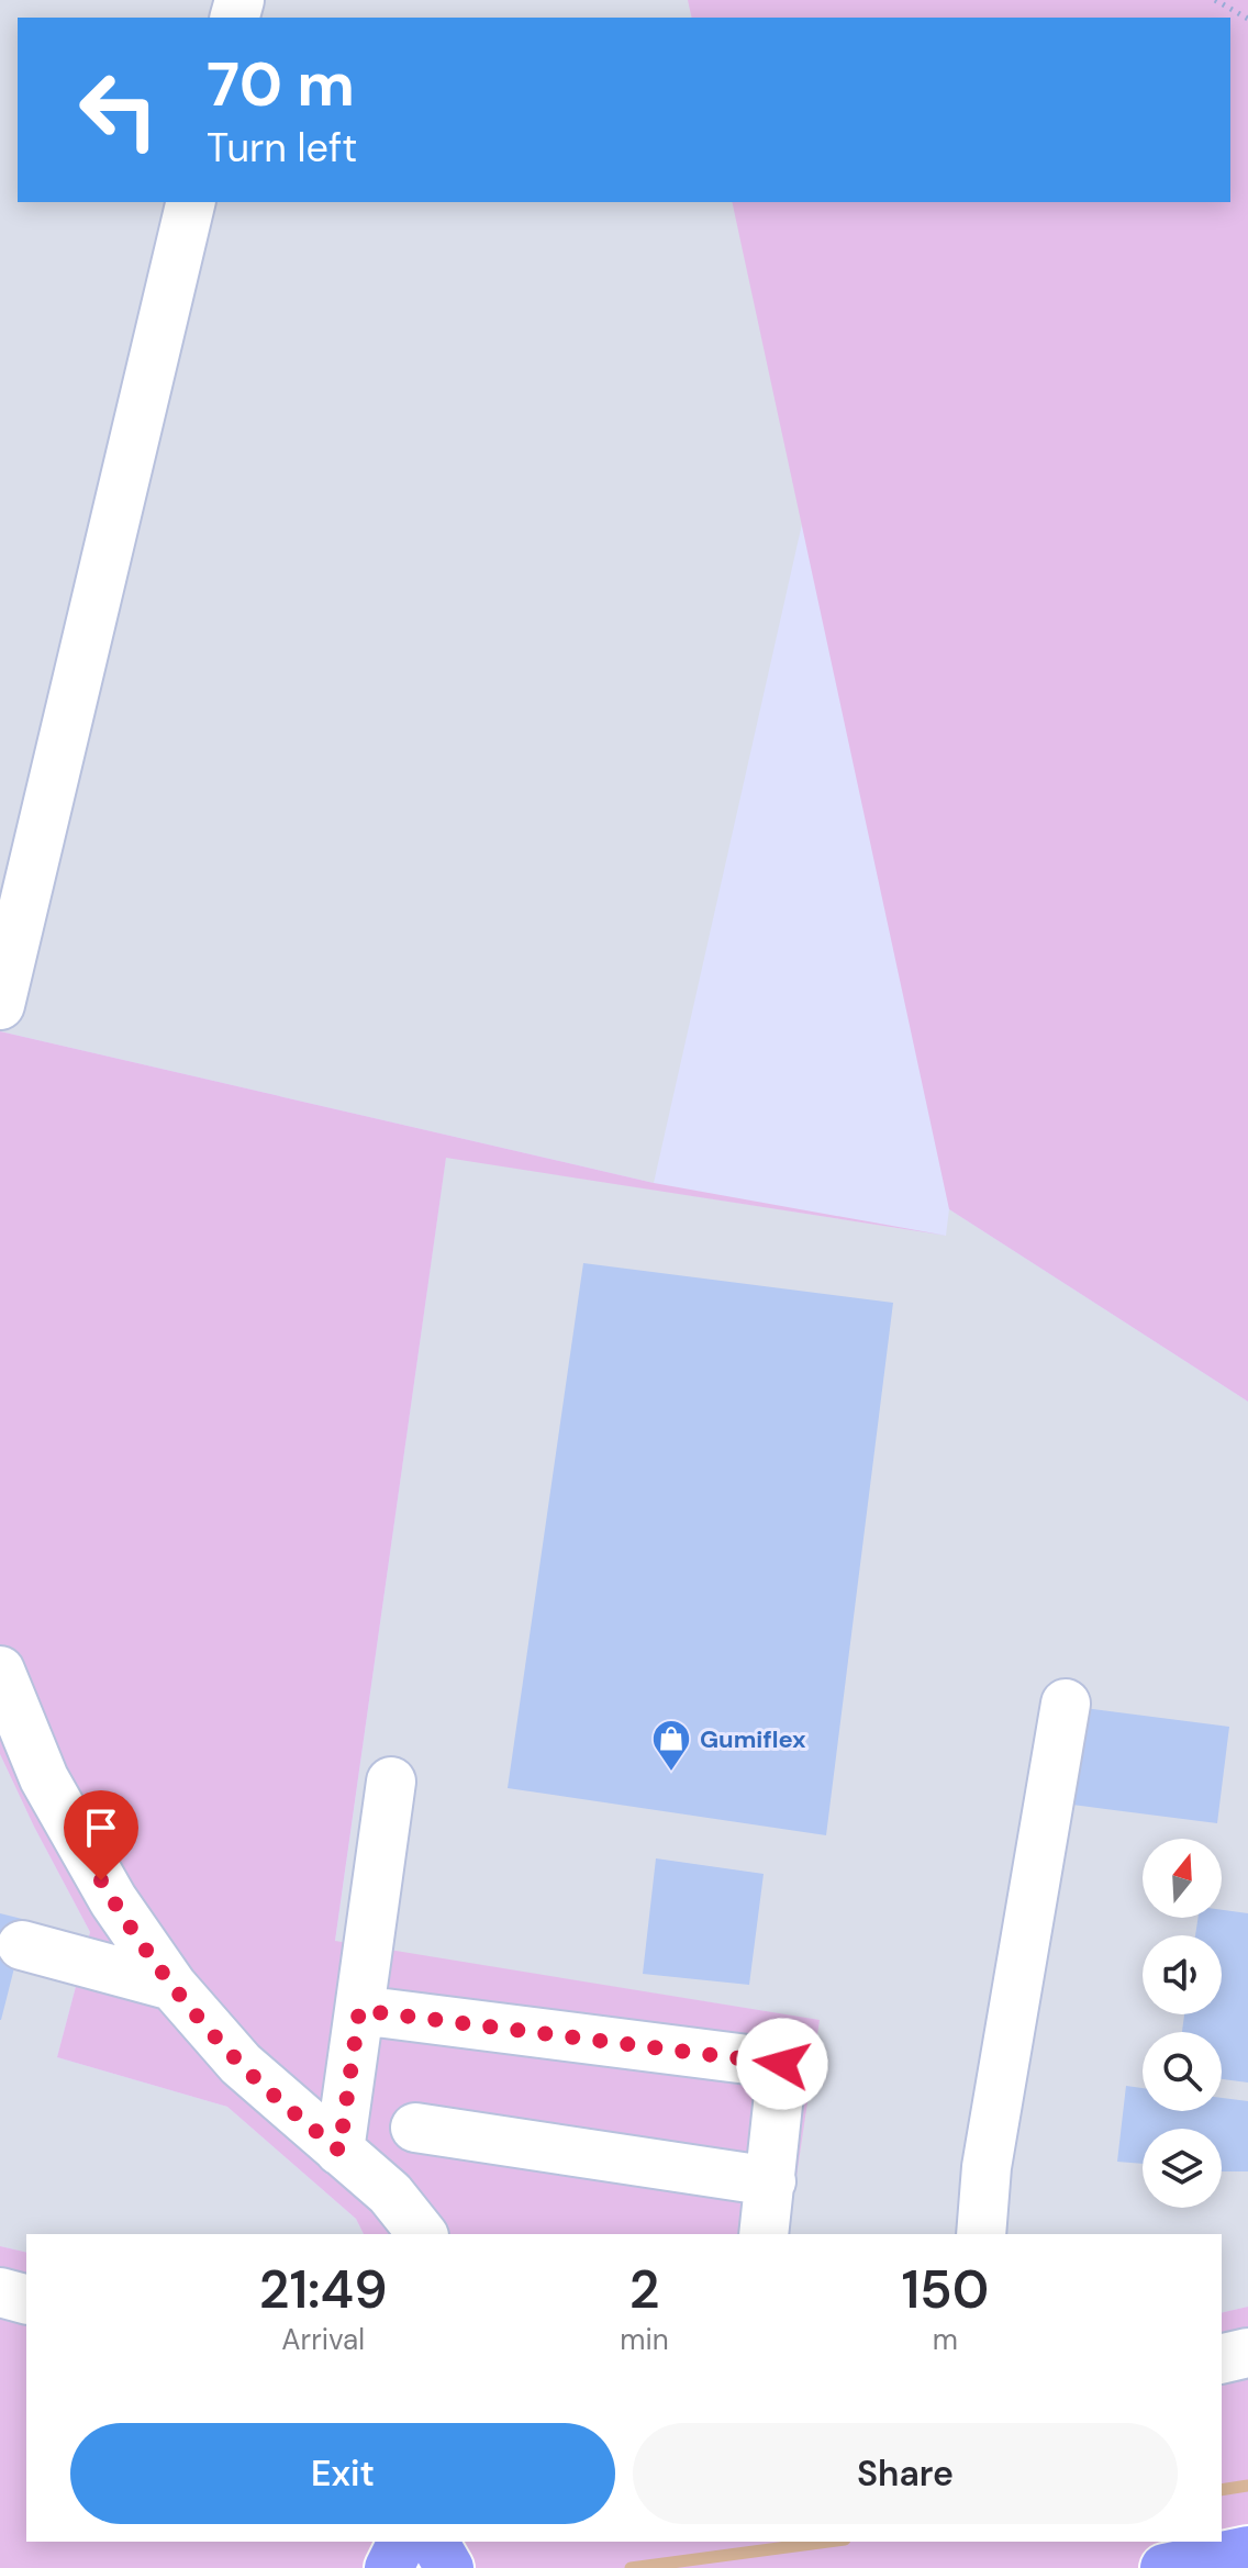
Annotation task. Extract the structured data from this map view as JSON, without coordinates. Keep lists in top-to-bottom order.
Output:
{
  "places": {
    "shop": ["Gumiflex"]
  },
  "north": "top",
  "page": {
    "turn": ["70 m", "Turn left"],
    "eta": [
      "21:49",
      "Arrival",
      "2",
      "min",
      "150",
      "m"
    ],
    "buttons": ["Exit", "Share"]
  }
}
